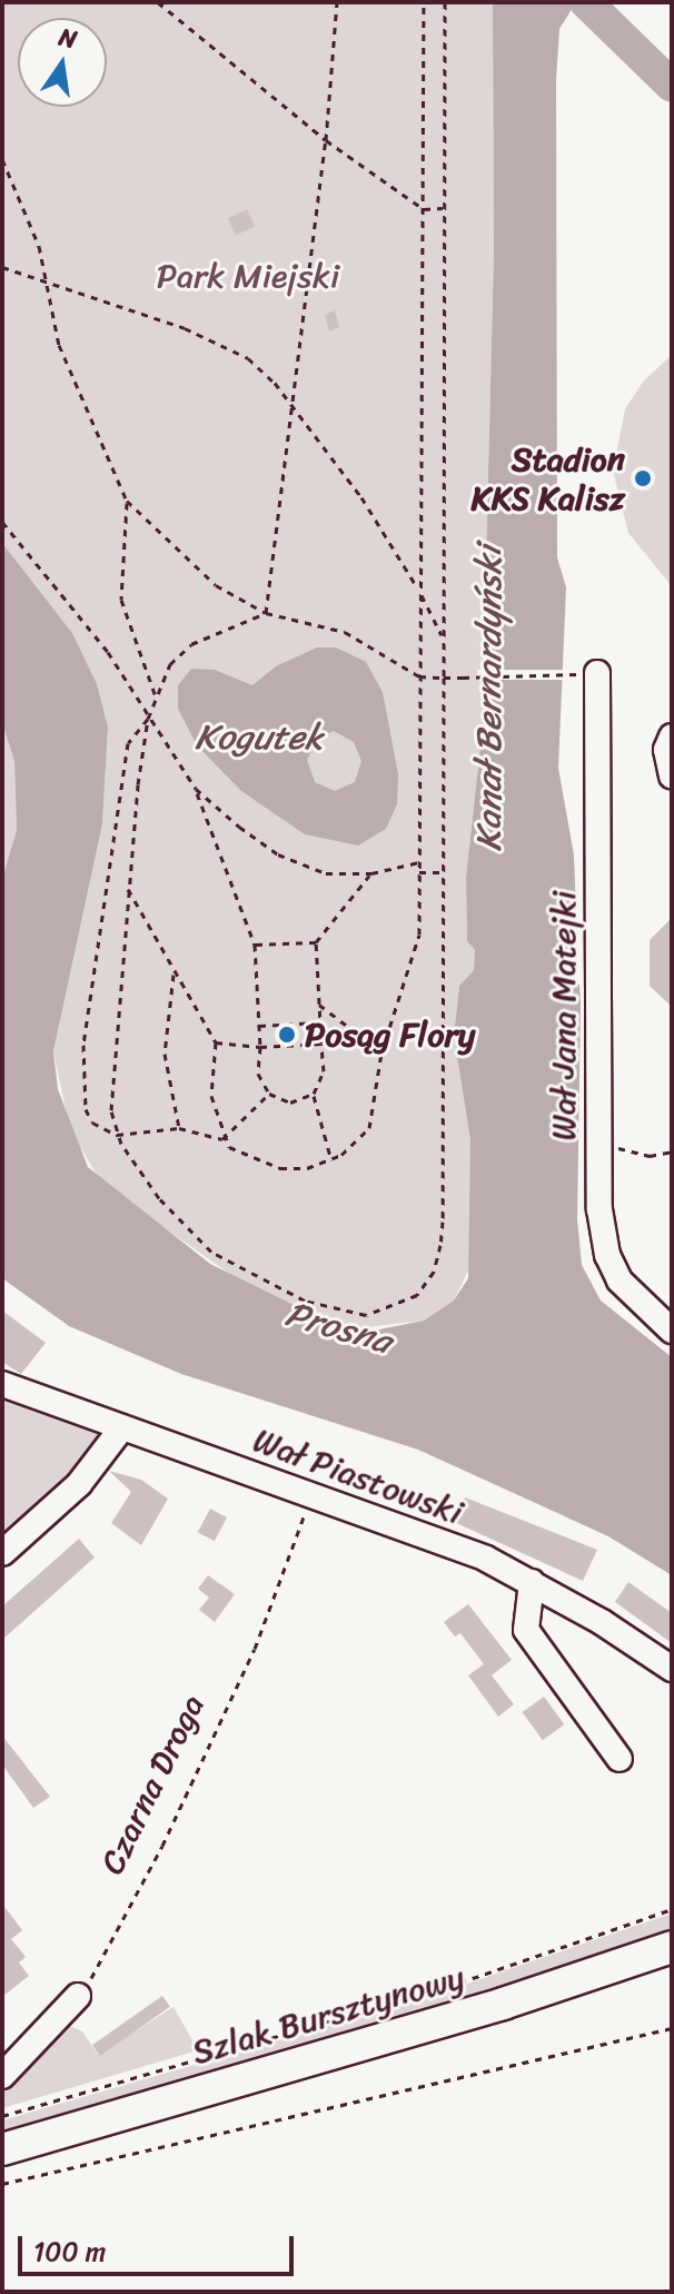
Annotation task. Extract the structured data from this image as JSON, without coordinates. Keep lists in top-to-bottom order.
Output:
{
  "streets": {
    "main road": ["Szlak Bursztynowy"],
    "street": ["Wał Jana Matejki", "Wał Piastowski"],
    "path": ["Czarna Droga"]
  },
  "crossings": [
    ["Wał Piastowski", "Czarna Droga"]
  ],
  "water": ["Kanał Bernardyński", "Kogutek", "Prosna"],
  "parks": ["Park Miejski"],
  "places": ["Stadion KKS Kalisz", "Posąg Flory"],
  "scale_bar": "100 m",
  "north": "top"
}
